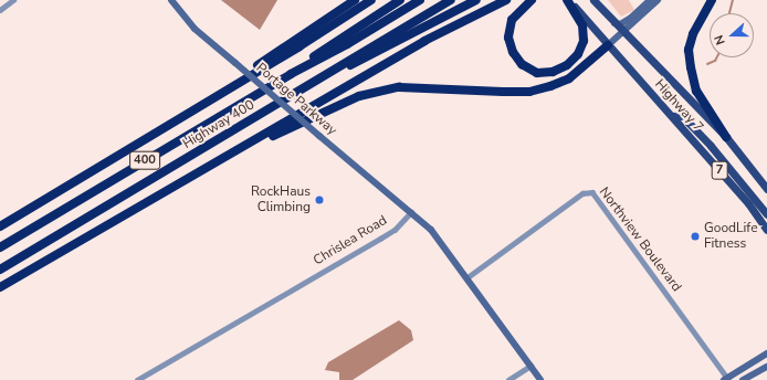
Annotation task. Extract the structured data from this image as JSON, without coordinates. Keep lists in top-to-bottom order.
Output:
{
  "streets": {
    "highway": ["Highway 400", "400"],
    "main road": ["Highway 7", "7"],
    "street": ["Portage Parkway", "Northview Boulevard", "Chrislea Road"]
  },
  "crossings": [
    ["Portage Parkway", "Chrislea Road"]
  ],
  "places": ["RockHaus Climbing", "GoodLife Fitness"],
  "north": "left"
}
